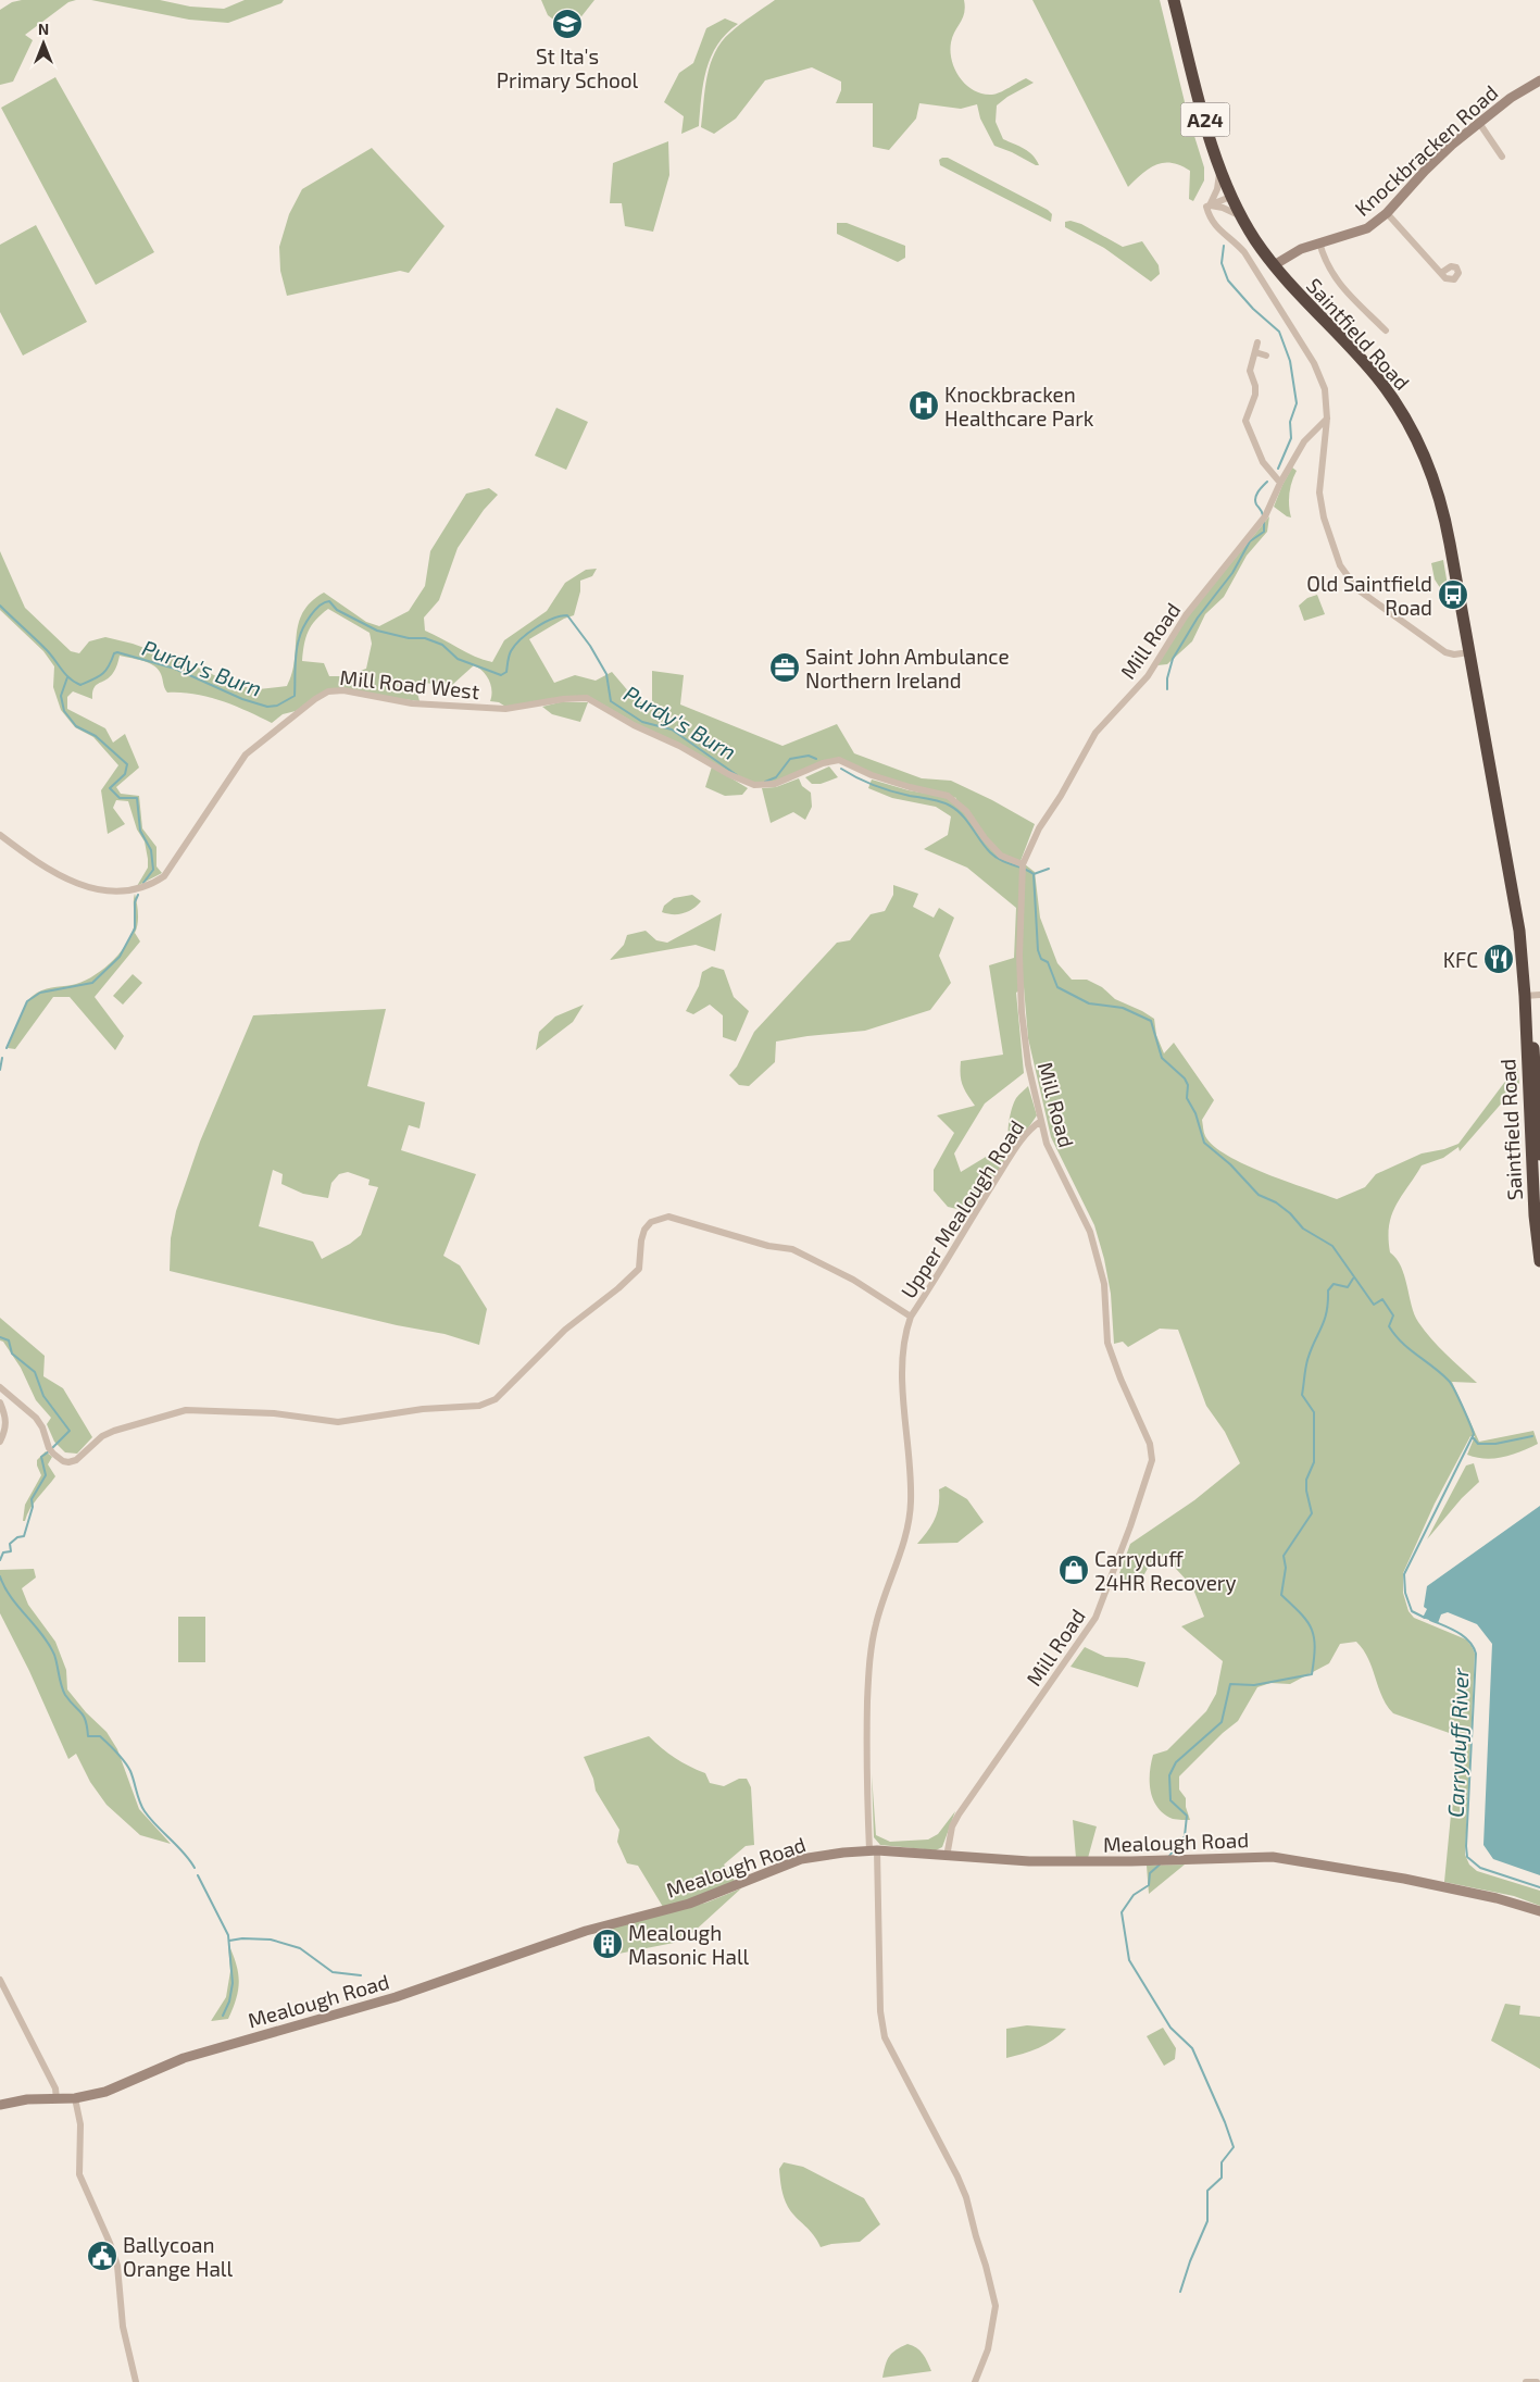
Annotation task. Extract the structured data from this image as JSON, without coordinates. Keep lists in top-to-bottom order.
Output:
{
  "streets": {
    "highway": ["A24", "Saintfield Road"],
    "street": [
      "Knockbracken Road",
      "Mill Road",
      "Mill Road West",
      "Upper Mealough Road",
      "Mealough Road"
    ]
  },
  "crossings": [
    ["Knockbracken Road", "Saintfield Road"],
    ["Mill Road", "Mill Road West"],
    ["Mill Road", "Upper Mealough Road"],
    ["Mill Road", "Mealough Road"],
    ["Upper Mealough Road", "Mealough Road"]
  ],
  "water": ["Purdy's Burn", "Carryduff River"],
  "places": {
    "school or university": ["St Ita's Primary School"],
    "hospital": ["Knockbracken Healthcare Park"],
    "bus stop": ["Old Saintfield Road"],
    "office": ["Saint John Ambulance Northern Ireland"],
    "restaurant": ["KFC"],
    "shop": ["Carryduff 24HR Recovery"],
    "building": ["Mealough Masonic Hall"],
    "public building": ["Ballycoan Orange Hall"]
  },
  "north": "top"
}
